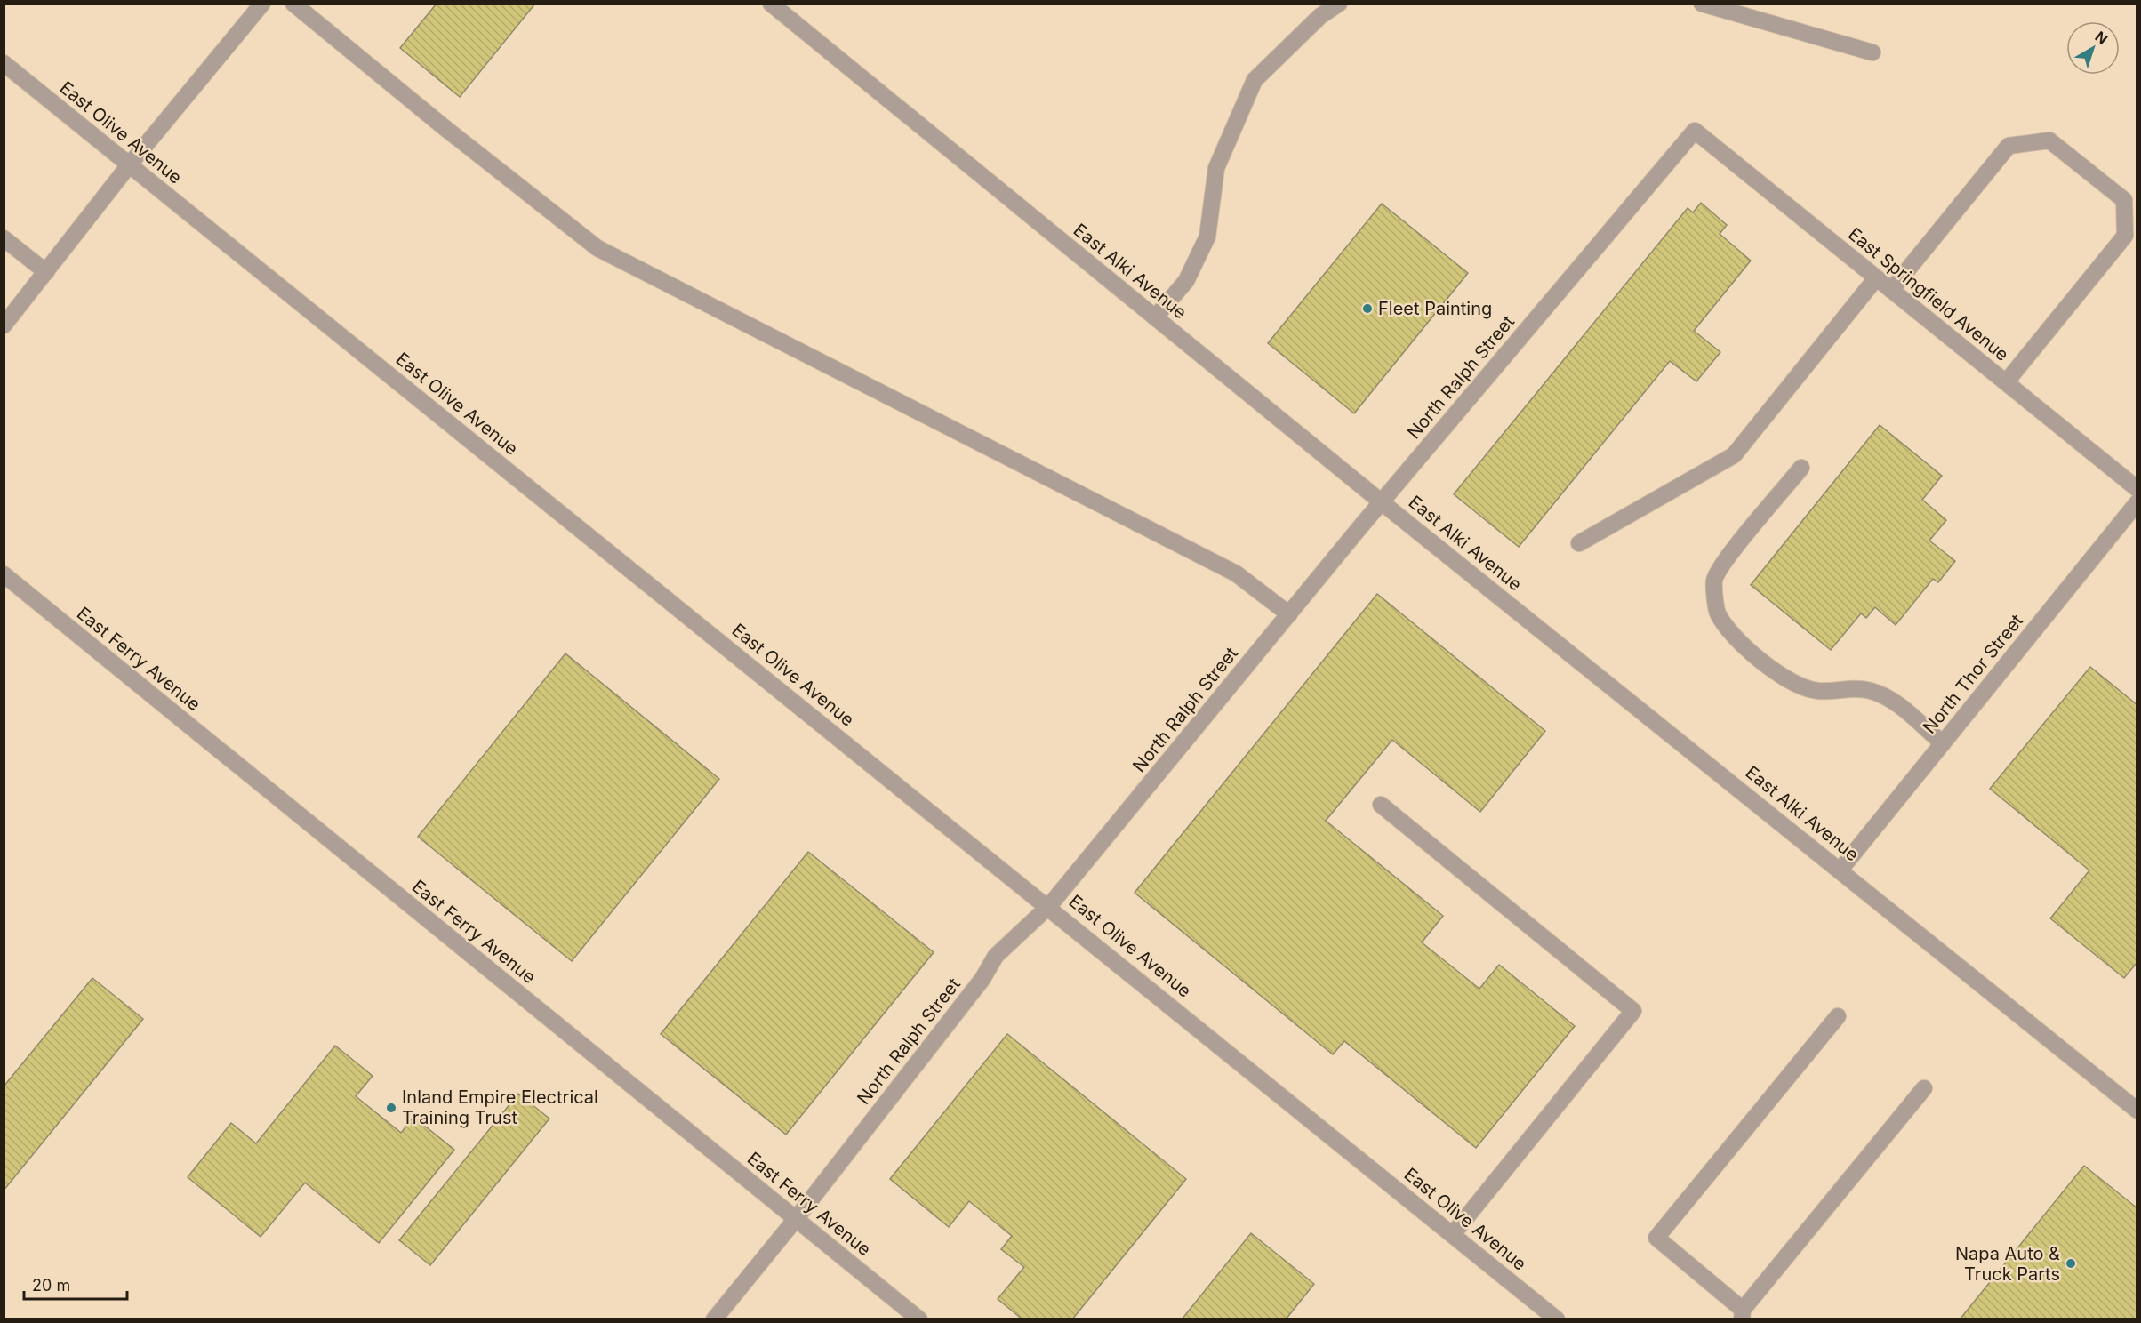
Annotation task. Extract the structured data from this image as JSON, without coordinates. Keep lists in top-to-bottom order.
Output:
{
  "streets": {
    "street": [
      "East Olive Avenue",
      "East Alki Avenue",
      "East Springfield Avenue",
      "North Ralph Street",
      "East Ferry Avenue",
      "North Thor Street"
    ]
  },
  "crossings": [
    ["East Olive Avenue", "North Ralph Street"],
    ["East Alki Avenue", "North Ralph Street"],
    ["East Alki Avenue", "North Thor Street"],
    ["East Springfield Avenue", "North Ralph Street"],
    ["North Ralph Street", "East Ferry Avenue"]
  ],
  "places": ["Fleet Painting", "Inland Empire Electrical Training Trust", "Napa Auto & Truck Parts"],
  "scale_bar": "20 m",
  "north": "top right"
}
